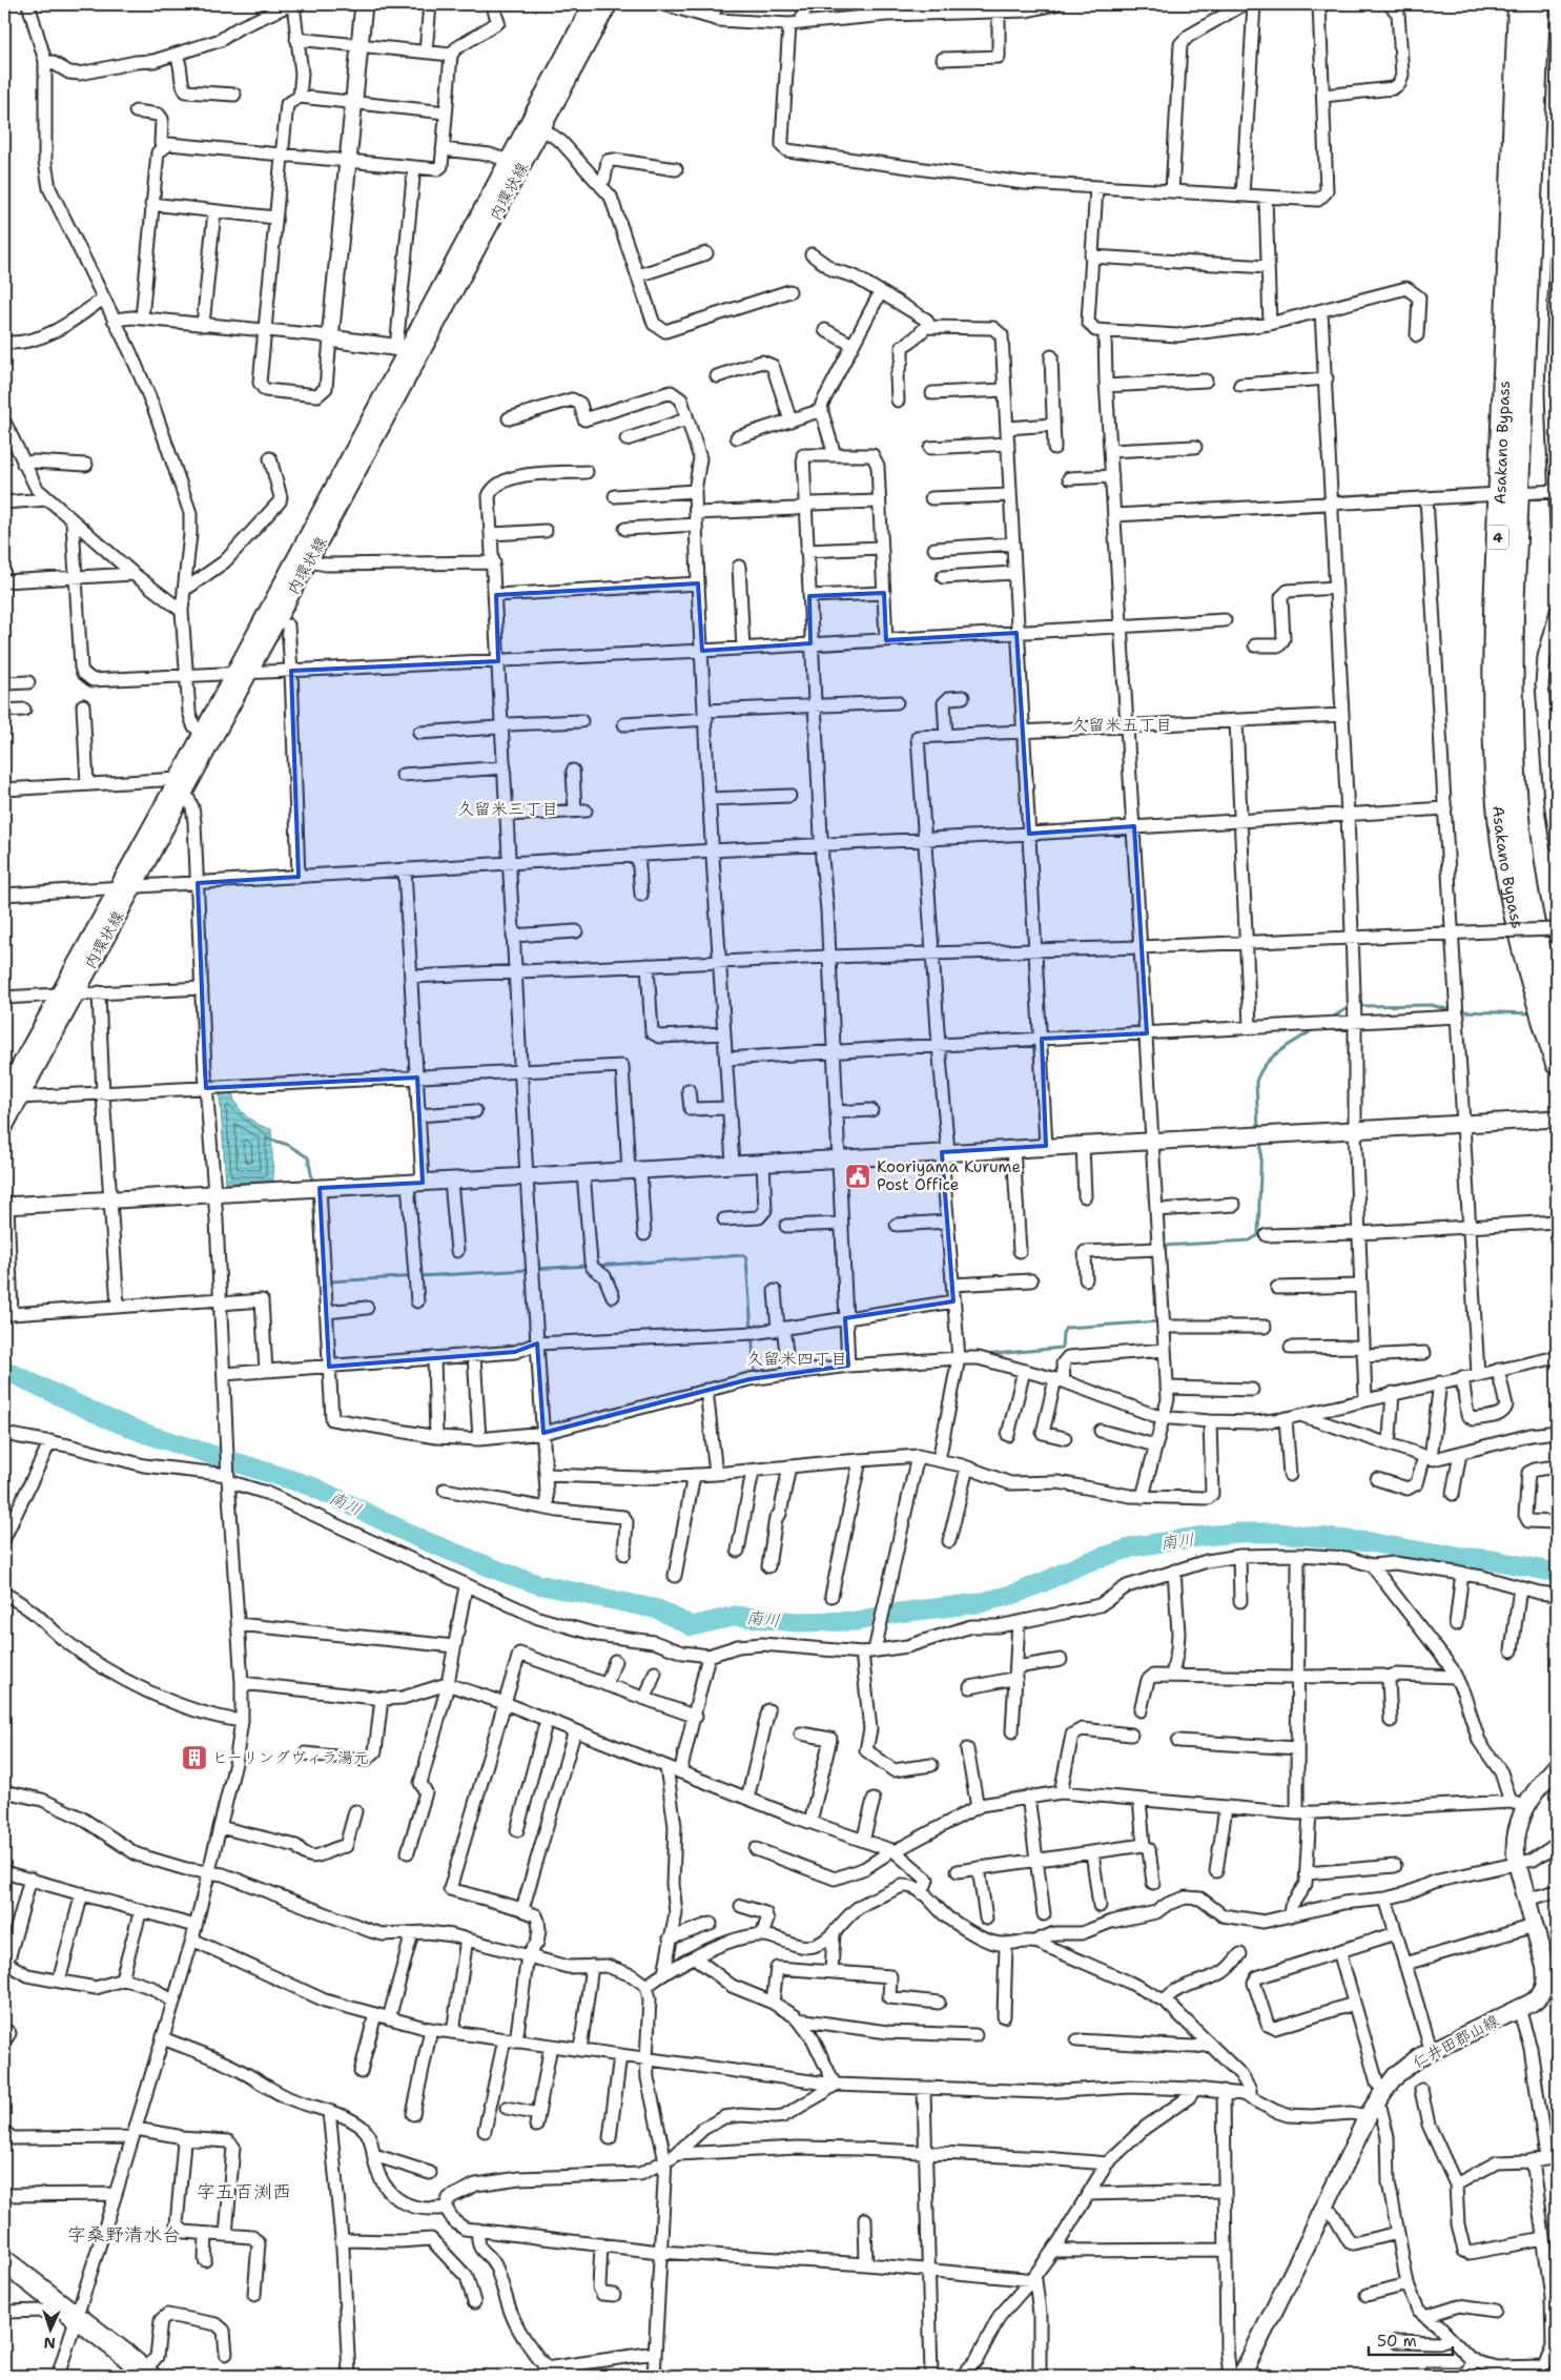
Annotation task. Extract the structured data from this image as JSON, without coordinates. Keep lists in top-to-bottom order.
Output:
{
  "streets": {
    "highway": ["Asakano Bypass", "4"],
    "main road": ["仁井田郡山線"],
    "street": ["内環状線"]
  },
  "districts": [
    "久留米五丁目",
    "久留米三丁目",
    "久留米四丁目",
    "字五百渕西",
    "字桑野清水台"
  ],
  "water": ["南川"],
  "places": {
    "public building": ["Kooriyama Kurume Post Office"],
    "building": ["ヒーリングヴィラ湯元"]
  },
  "scale_bar": "50 m",
  "north": "bottom"
}
